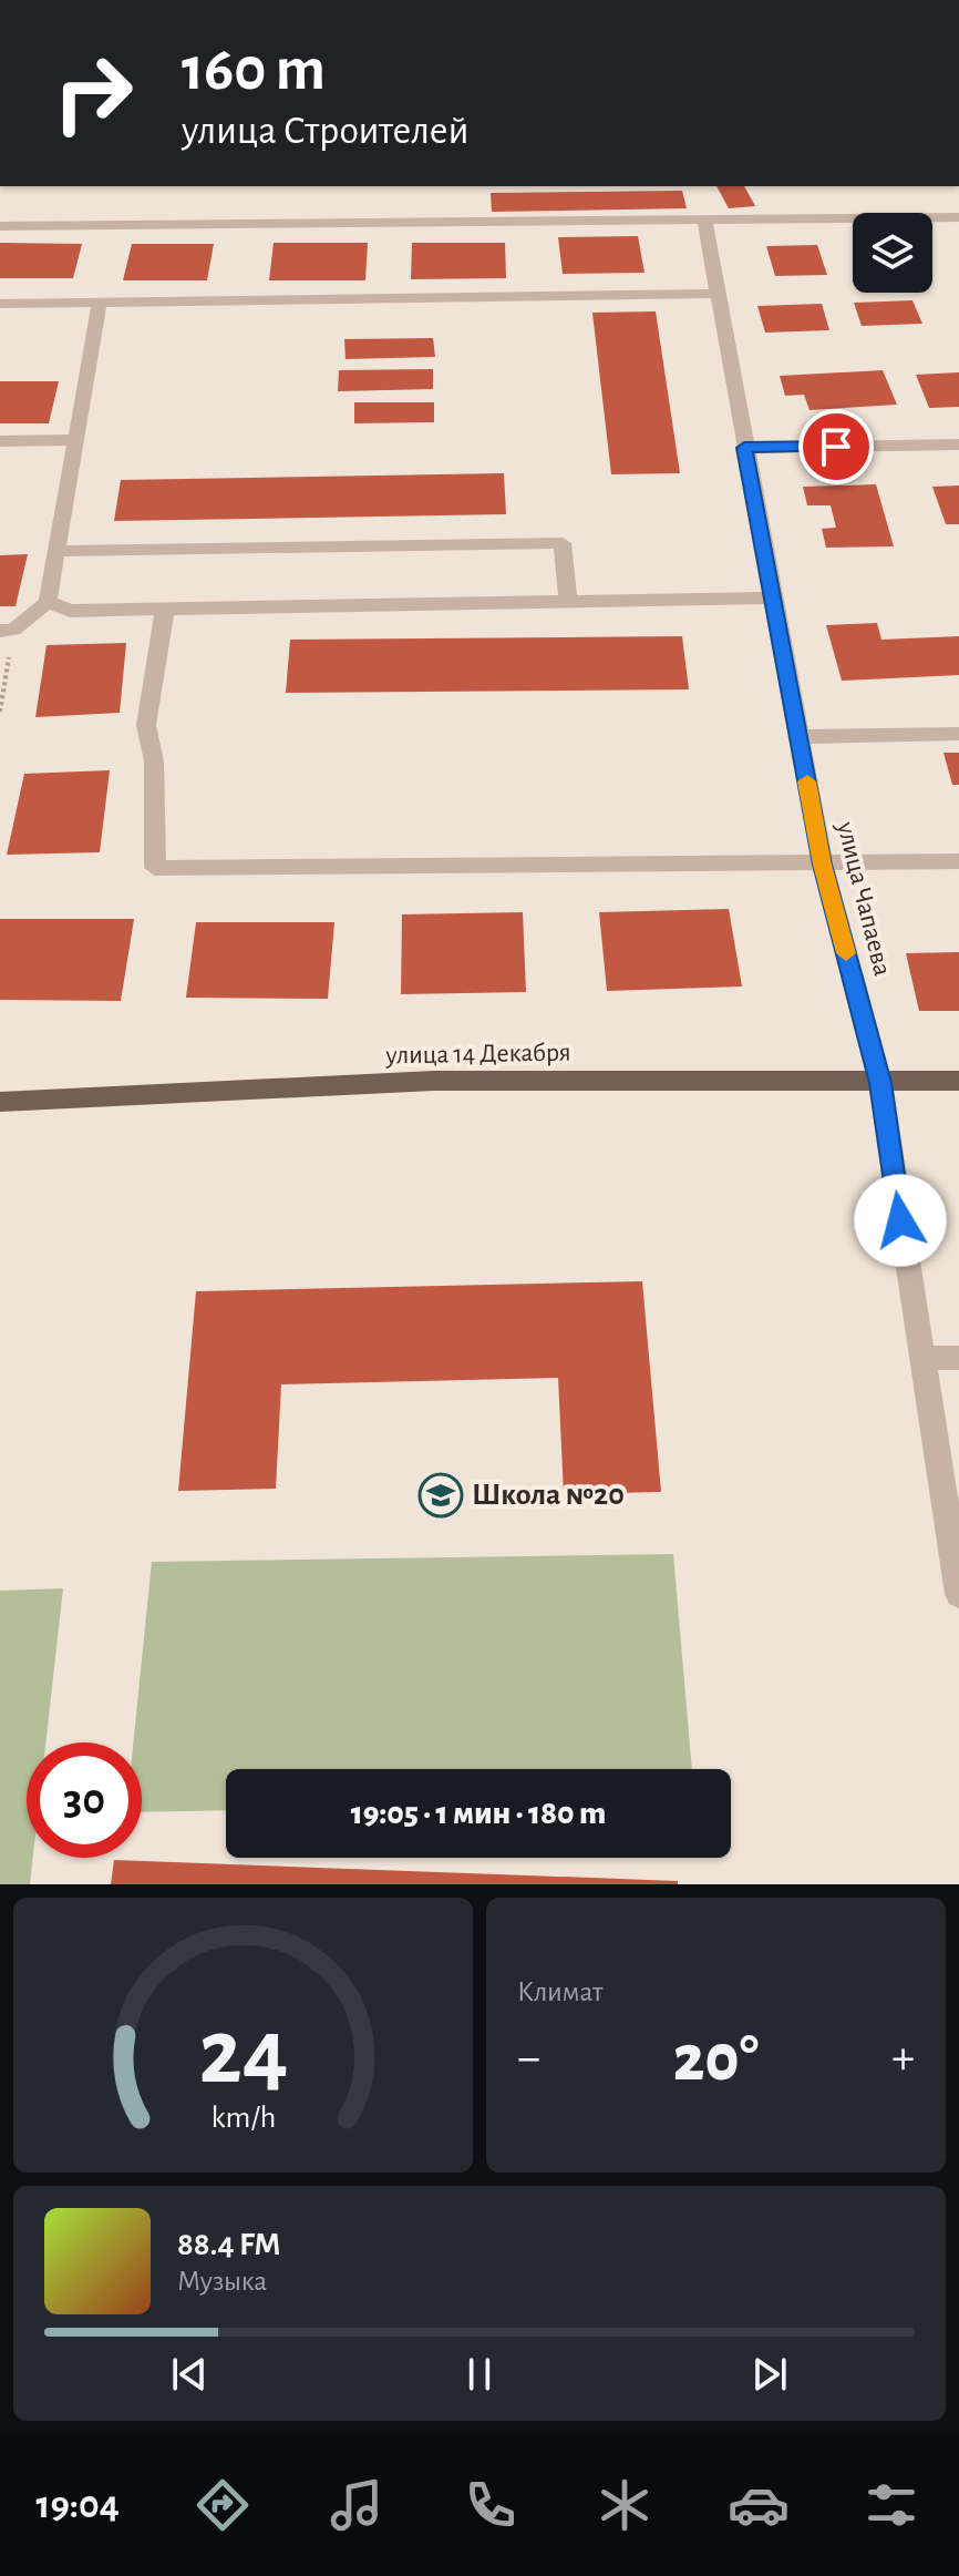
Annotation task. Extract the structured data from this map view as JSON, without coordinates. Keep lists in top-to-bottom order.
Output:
{
  "streets": {
    "main road": ["улица 14 Декабря"],
    "street": ["улица Чапаева"]
  },
  "crossings": [
    ["улица Чапаева", "улица 14 Декабря"]
  ],
  "places": {
    "school or university": ["Школа №20"]
  },
  "page": {
    "turn": ["160 m", "улица Строителей"],
    "limit": "30",
    "trip": "19:05 · 1 мин · 180 m",
    "tile": "Климат",
    "heat": ["−", "20°", "+"],
    "song": ["88.4 FM", "Музыка"],
    "tabs": "19:04",
    "gauge": ["24", "km/h"]
  }
}
